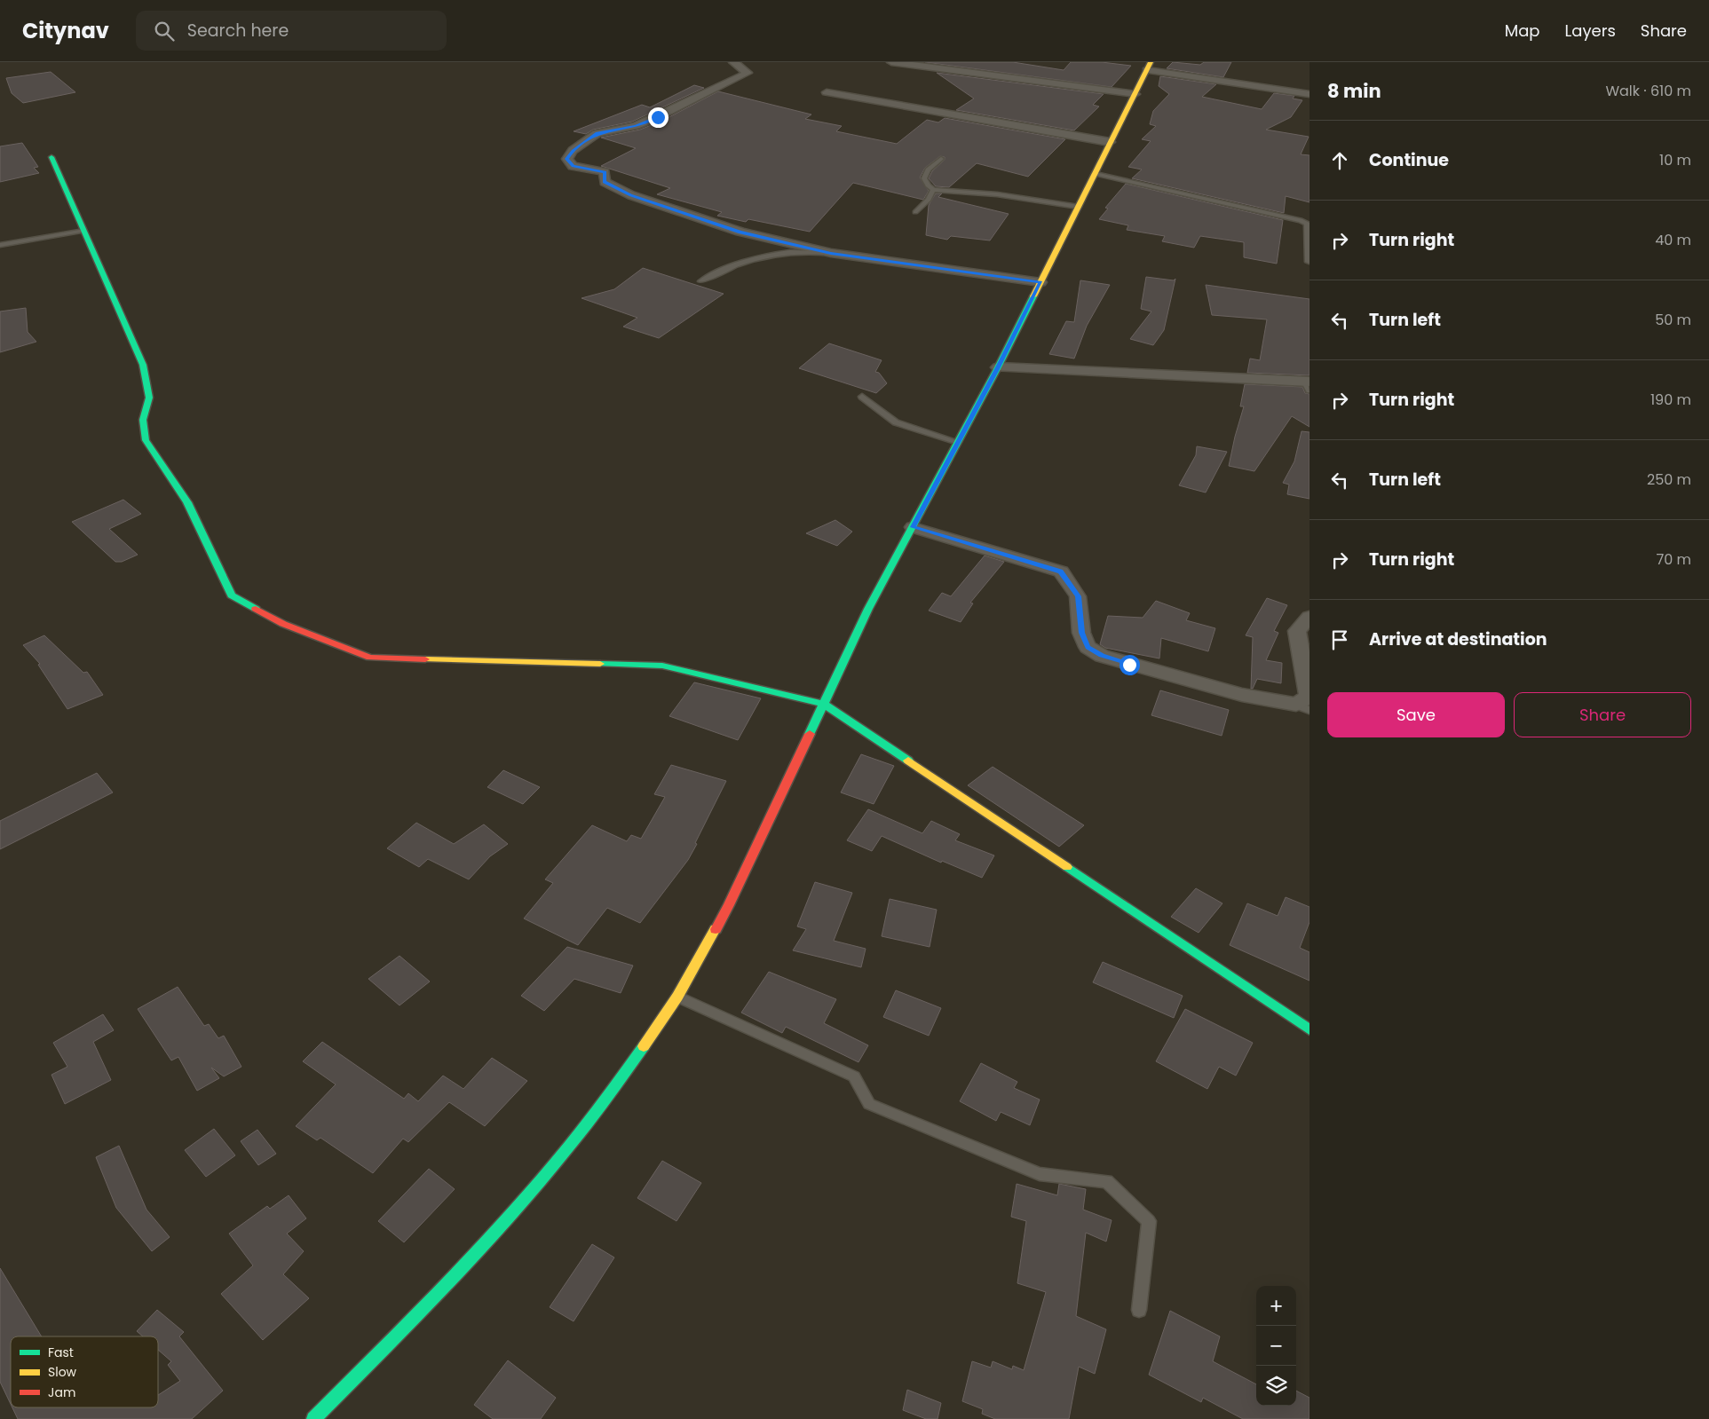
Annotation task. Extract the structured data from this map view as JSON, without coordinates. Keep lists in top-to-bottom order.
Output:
{
  "legend": ["Fast", "Slow", "Jam"],
  "page": {
    "header": "Citynav",
    "search": "Search here",
    "nav": ["Map", "Layers", "Share"],
    "heading": ["8 min", "Walk · 610 m"],
    "list": [
      ["Continue", "10 m"],
      ["Turn right", "40 m"],
      ["Turn left", "50 m"],
      ["Turn right", "190 m"],
      ["Turn left", "250 m"],
      ["Turn right", "70 m"],
      "Arrive at destination"
    ],
    "buttons": ["Save", "Share"],
    "map_buttons": ["+", "−"]
  }
}
